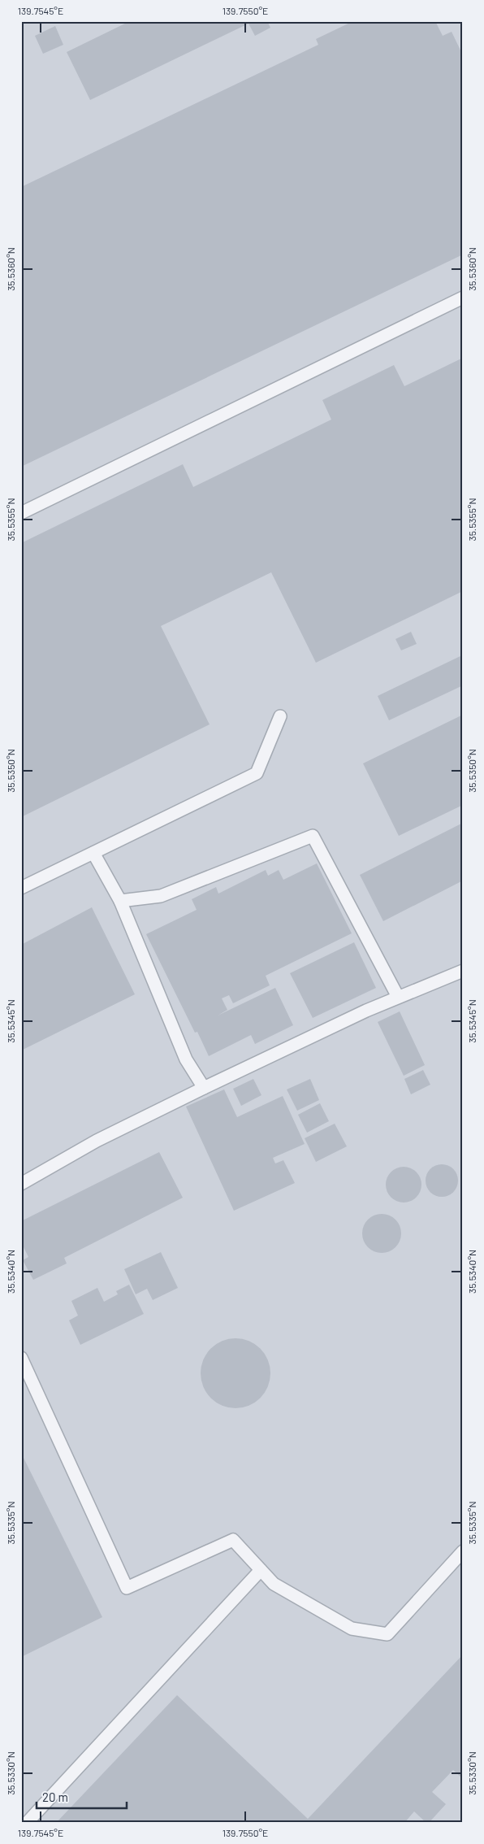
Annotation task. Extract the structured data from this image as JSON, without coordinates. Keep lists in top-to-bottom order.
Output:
{
  "scale_bar": "20 m",
  "coordinates": [
    "139.7545°E",
    "139.7550°E",
    "35.5360°N",
    "35.5355°N",
    "35.5350°N",
    "35.5345°N",
    "35.5340°N",
    "35.5335°N",
    "35.5330°N"
  ]
}
